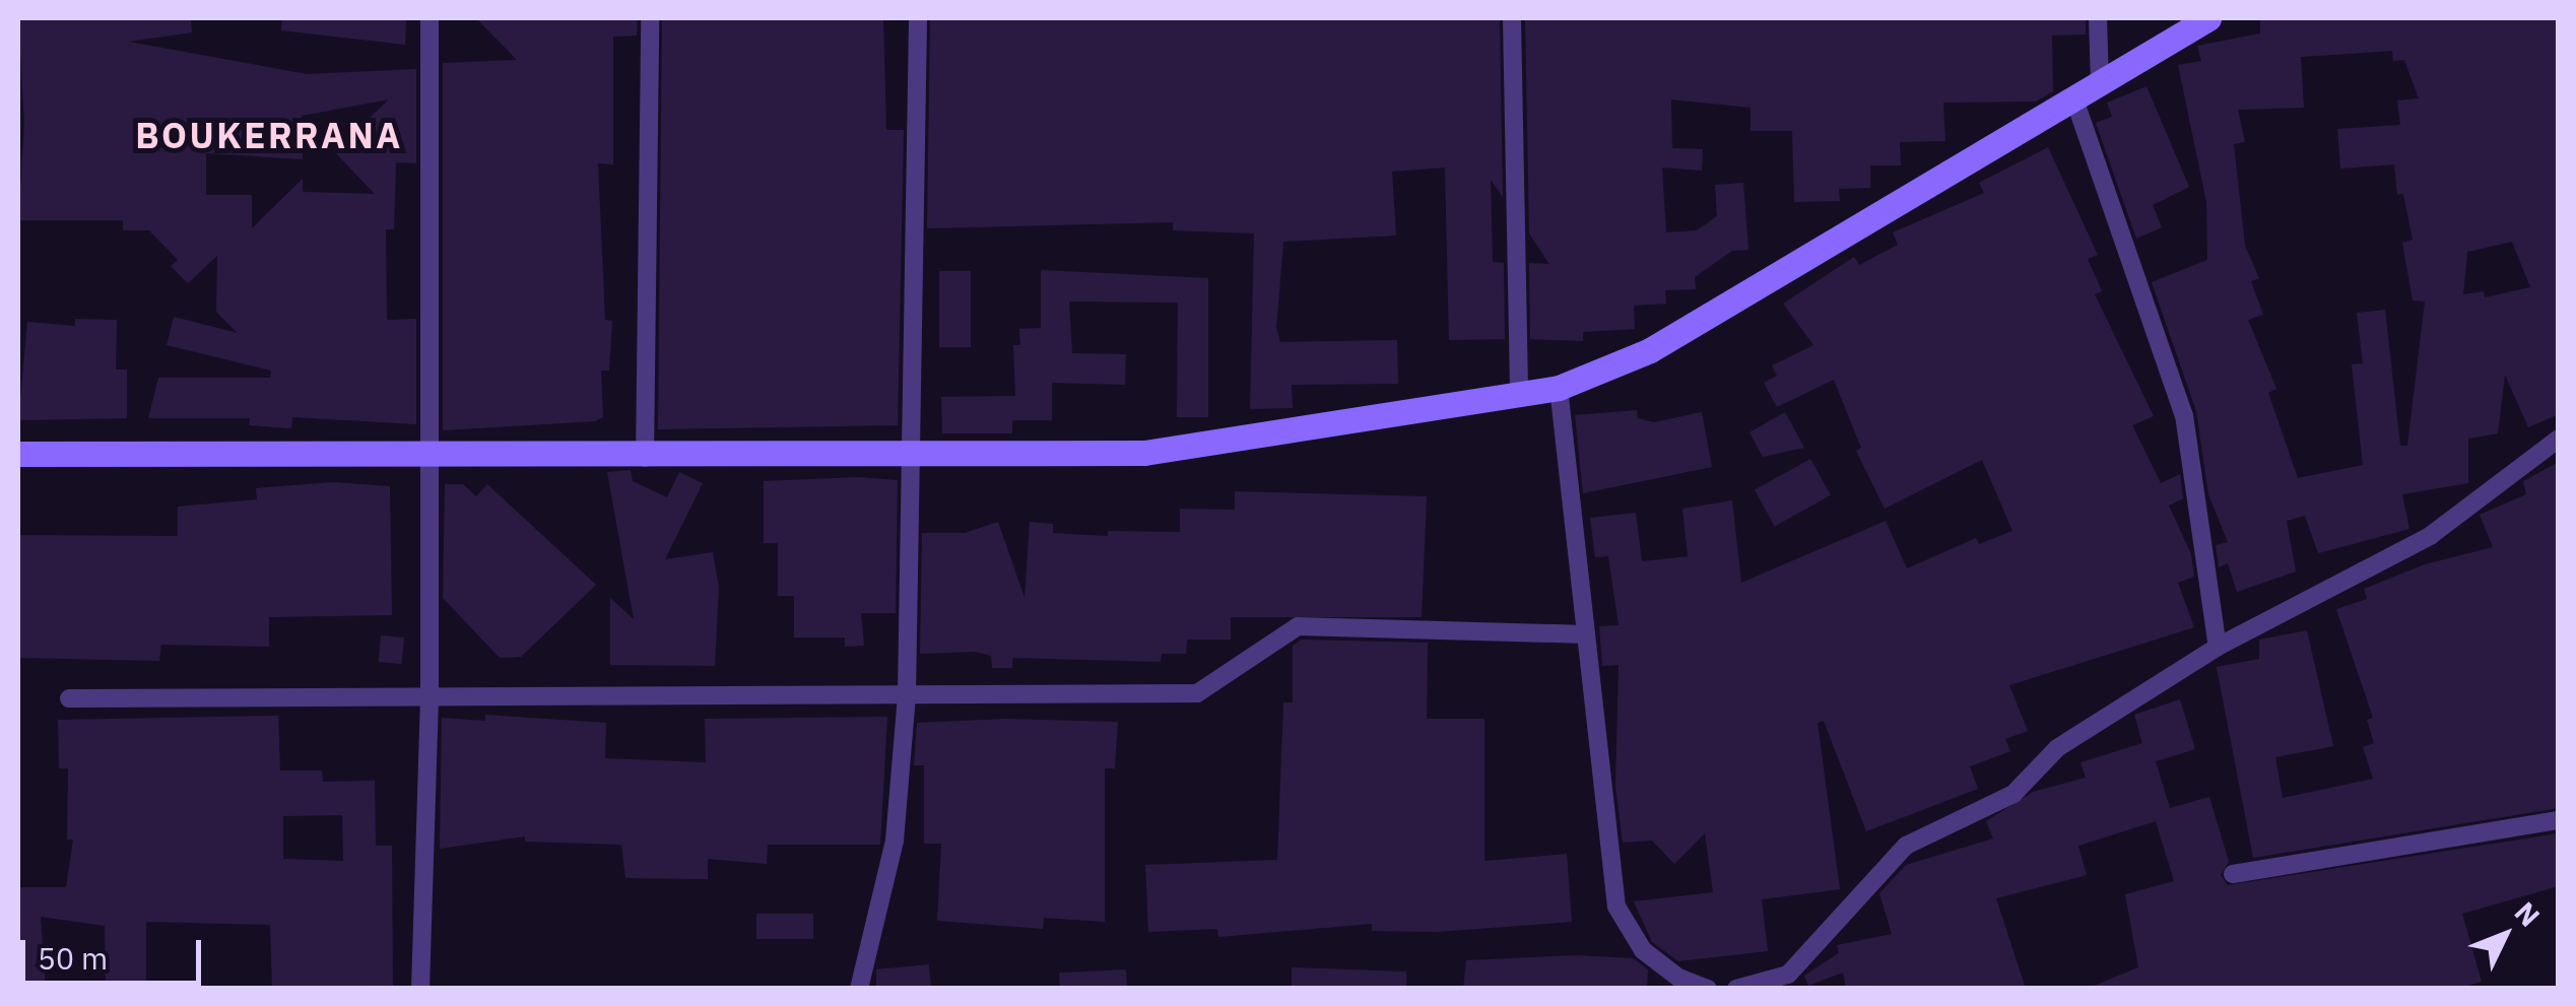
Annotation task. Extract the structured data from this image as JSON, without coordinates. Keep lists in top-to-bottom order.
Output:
{
  "districts": ["BOUKERRANA"],
  "scale_bar": "50 m",
  "north": "top right"
}
